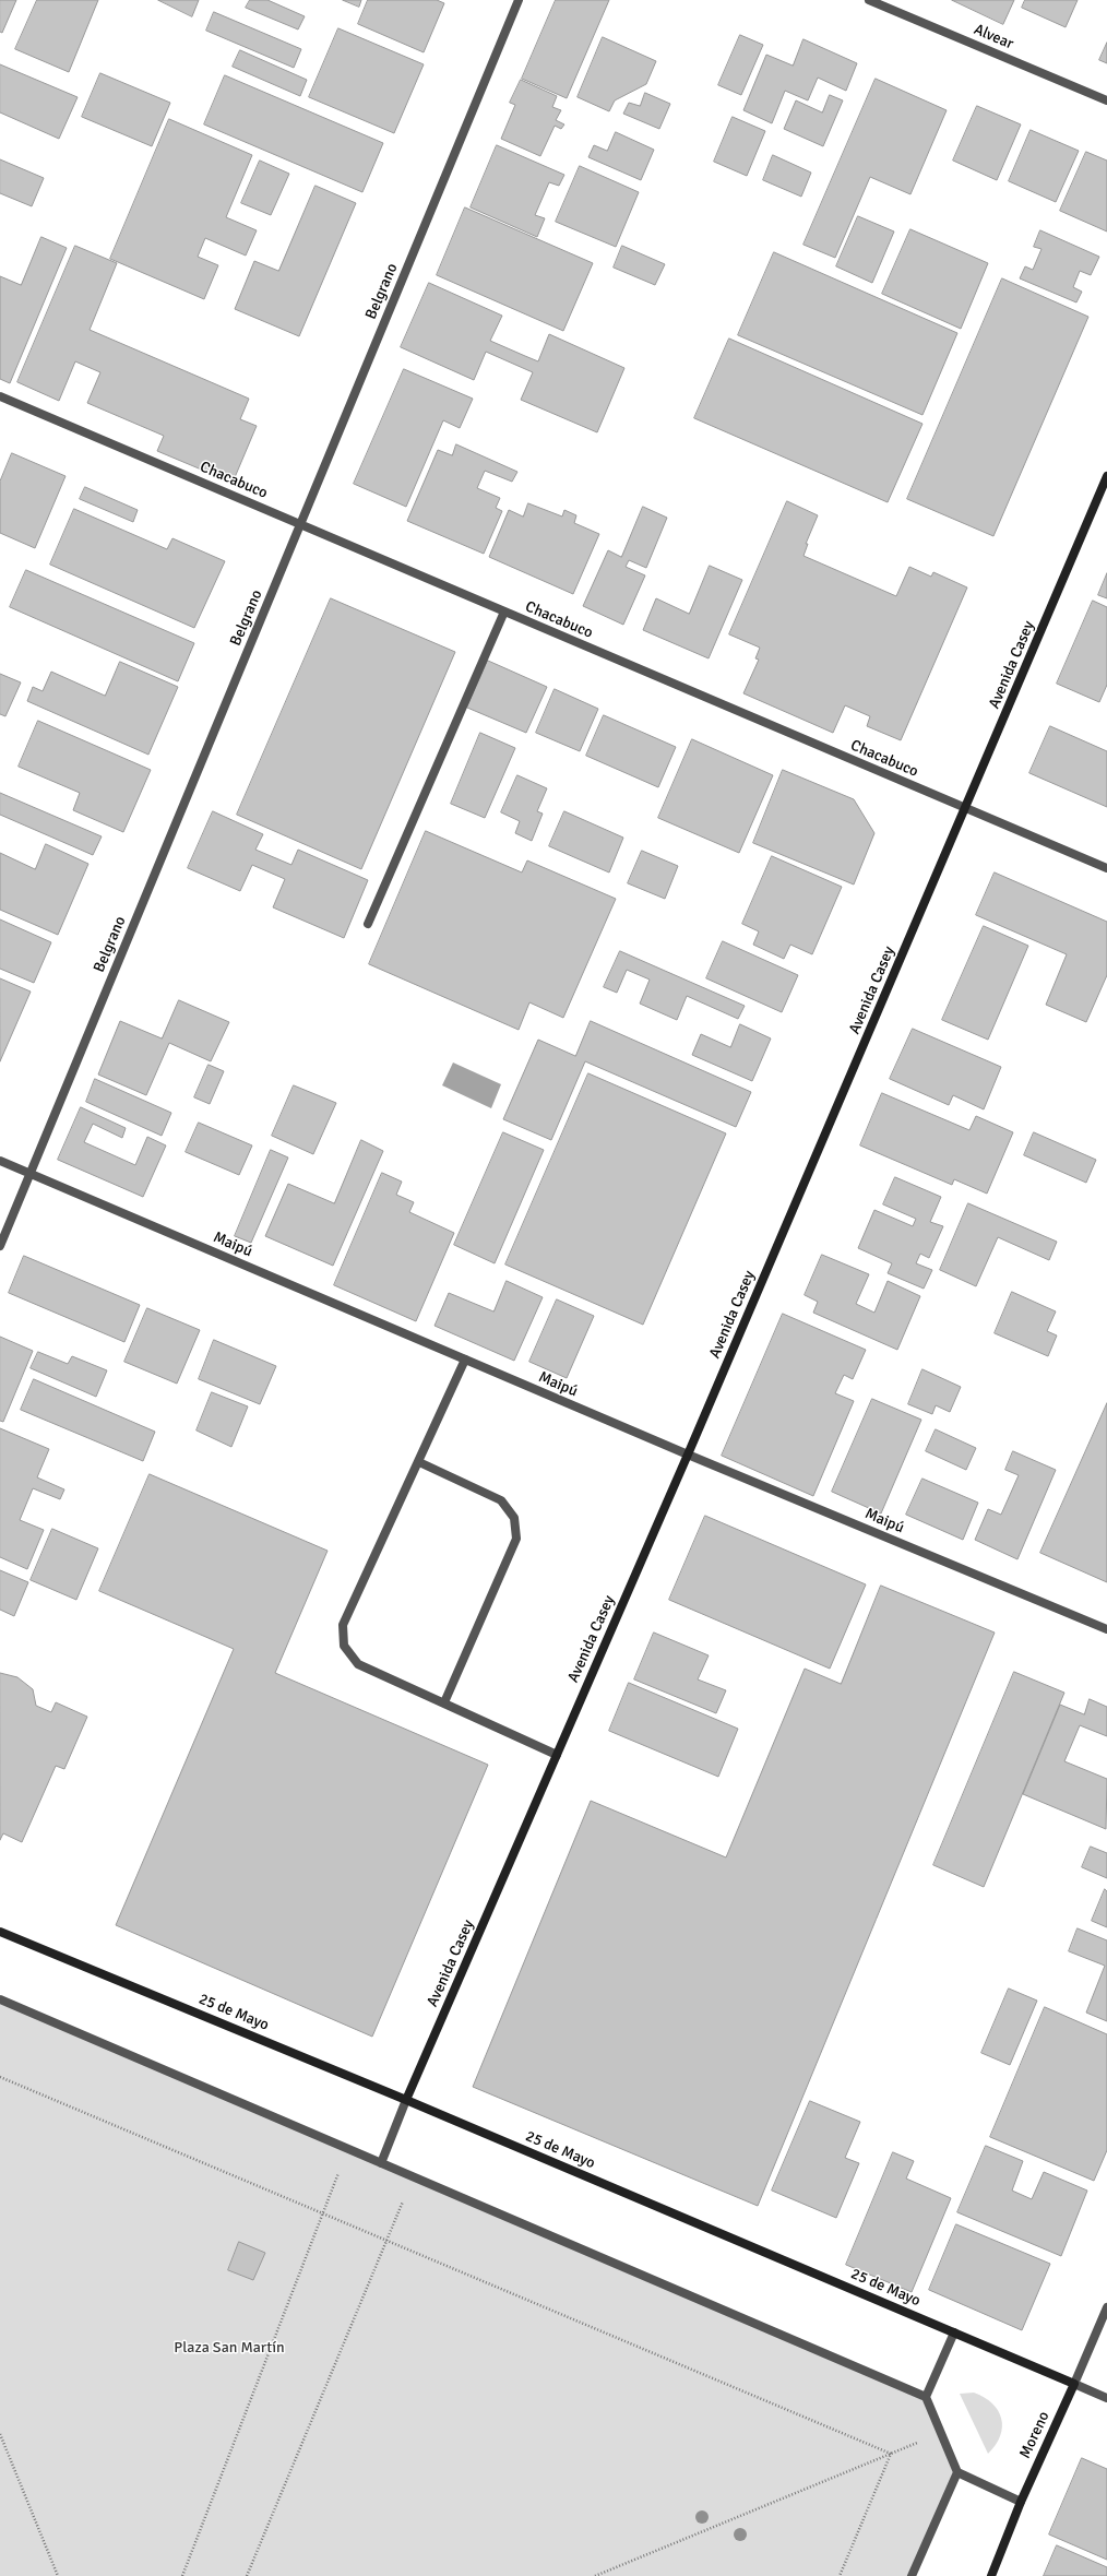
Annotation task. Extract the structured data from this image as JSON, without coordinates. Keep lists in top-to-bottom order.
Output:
{
  "streets": {
    "main road": ["Avenida Casey", "25 de Mayo", "Moreno"],
    "street": [
      "Alvear",
      "Belgrano",
      "Chacabuco",
      "Maipú"
    ]
  },
  "crossings": [
    ["Belgrano", "Chacabuco"],
    ["Belgrano", "Maipú"],
    ["Chacabuco", "Avenida Casey"],
    ["Avenida Casey", "Maipú"],
    ["Avenida Casey", "25 de Mayo"],
    ["25 de Mayo", "Moreno"]
  ],
  "parks": ["Plaza San Martín"]
}
